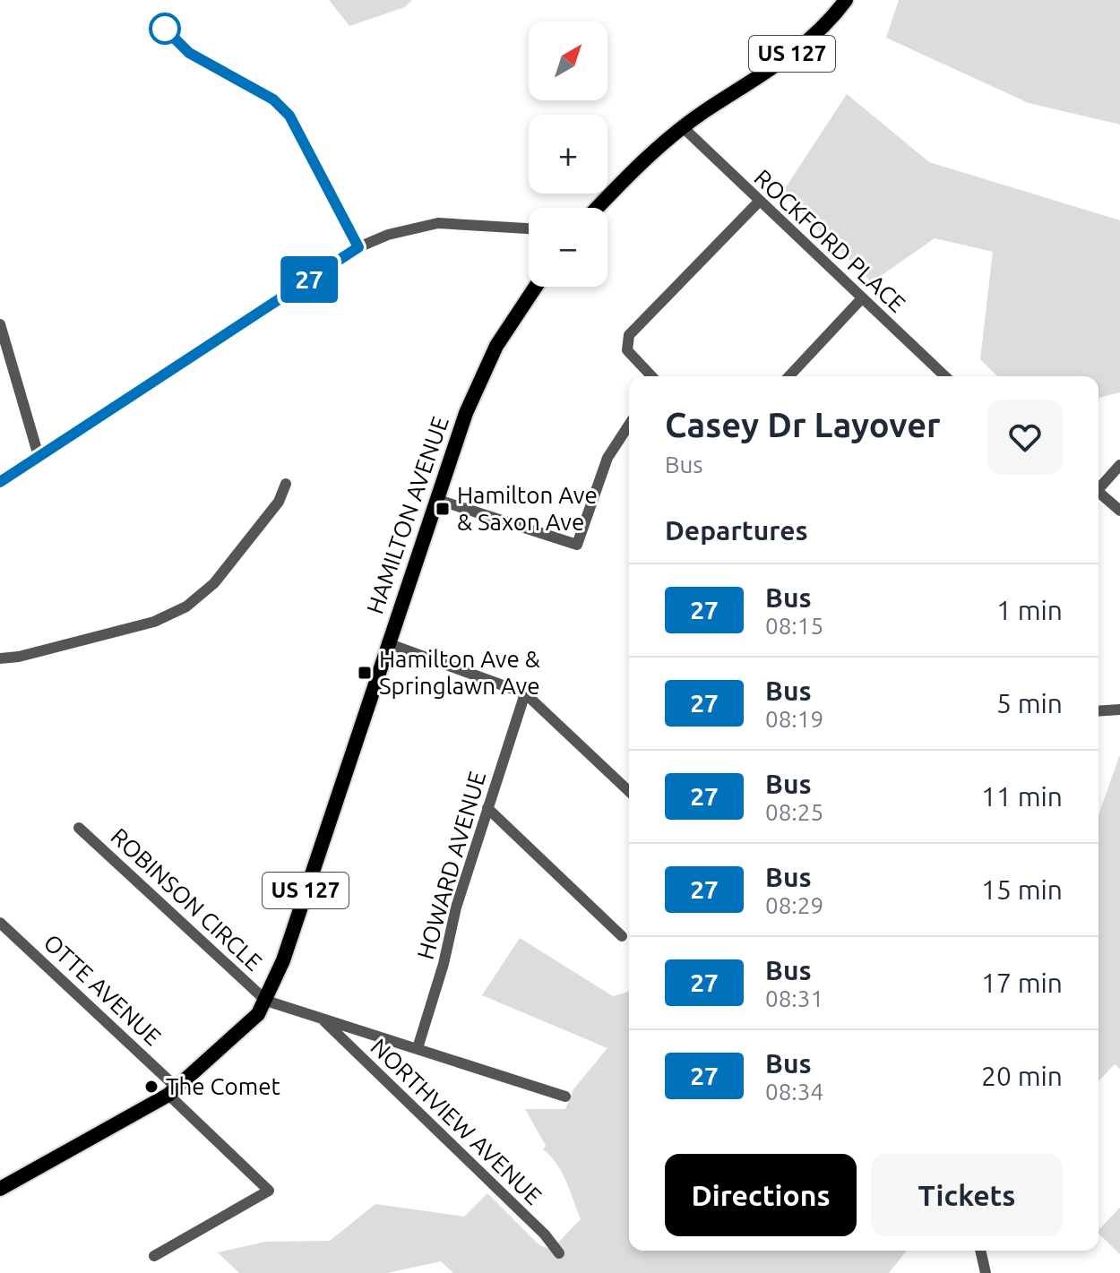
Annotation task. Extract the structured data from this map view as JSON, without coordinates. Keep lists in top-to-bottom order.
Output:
{
  "streets": {
    "main road": ["US 127", "HAMILTON AVENUE"],
    "street": [
      "ROCKFORD PLACE",
      "HOWARD AVENUE",
      "ROBINSON CIRCLE",
      "OTTE AVENUE",
      "NORTHVIEW AVENUE"
    ]
  },
  "crossings": [
    ["US 127", "ROCKFORD PLACE"],
    ["HAMILTON AVENUE", "ROBINSON CIRCLE"],
    ["HAMILTON AVENUE", "OTTE AVENUE"]
  ],
  "places": {
    "transit": ["Hamilton Ave & Saxon Ave", "Hamilton Ave & Springlawn Ave"],
    "other": ["The Comet"]
  },
  "lines": ["bus line 27"],
  "north": "top right",
  "page": {
    "on_map": "27",
    "map_buttons": ["+", "−"],
    "heading": [
      ["Casey Dr Layover", "Bus"],
      "Departures"
    ],
    "list": [
      {
        "mark": "27",
        "name": "Bus",
        "note": "08:15",
        "value": "1 min"
      },
      {
        "mark": "27",
        "name": "Bus",
        "note": "08:19",
        "value": "5 min"
      },
      {
        "mark": "27",
        "name": "Bus",
        "note": "08:25",
        "value": "11 min"
      },
      {
        "mark": "27",
        "name": "Bus",
        "note": "08:29",
        "value": "15 min"
      },
      {
        "mark": "27",
        "name": "Bus",
        "note": "08:31",
        "value": "17 min"
      },
      {
        "mark": "27",
        "name": "Bus",
        "note": "08:34",
        "value": "20 min"
      }
    ],
    "buttons": ["Directions", "Tickets"]
  }
}
